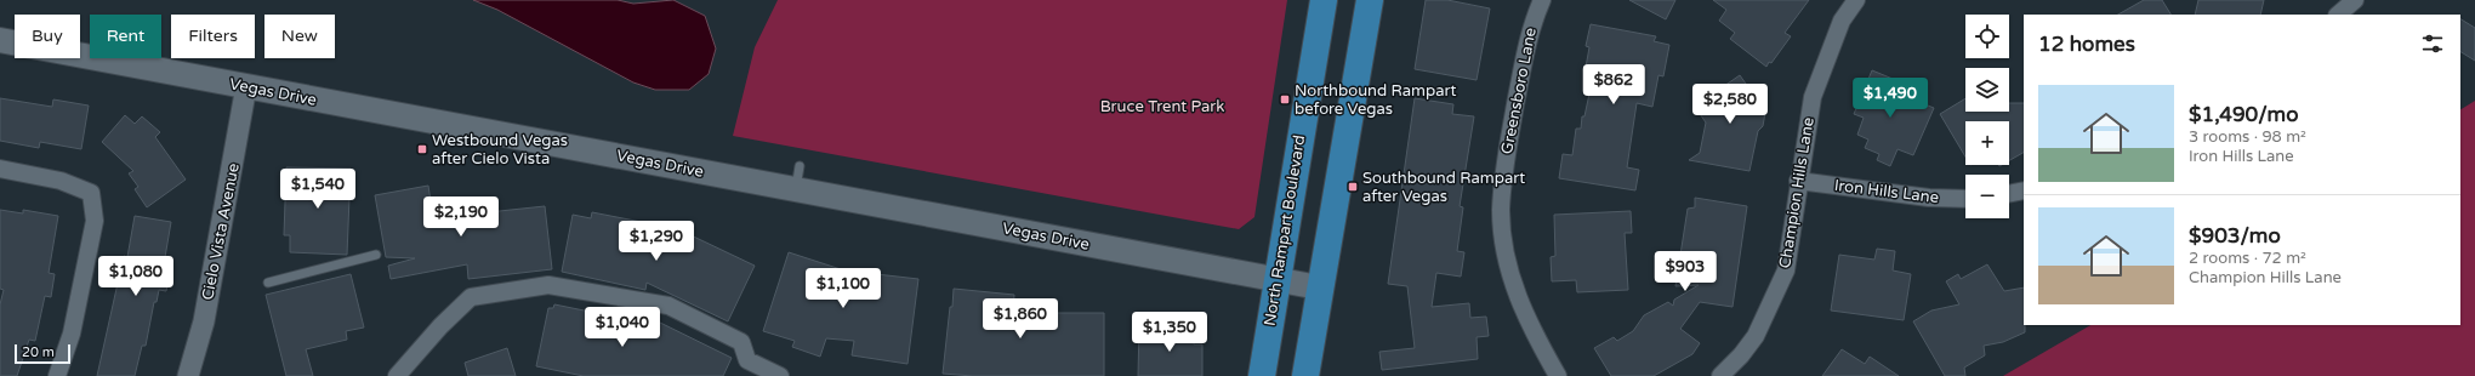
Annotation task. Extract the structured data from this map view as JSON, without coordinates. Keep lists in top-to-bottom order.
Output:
{
  "streets": {
    "main road": ["Vegas Drive", "North Rampart Boulevard"],
    "street": [
      "Greensboro Lane",
      "Iron Hills Lane",
      "Champion Hills Lane",
      "Cielo Vista Avenue"
    ]
  },
  "crossings": [
    ["Vegas Drive", "North Rampart Boulevard"],
    ["Vegas Drive", "Cielo Vista Avenue"],
    ["Iron Hills Lane", "Champion Hills Lane"]
  ],
  "parks": ["Bruce Trent Park"],
  "places": {
    "transit": ["Northbound Rampart before Vegas", "Westbound Vegas after Cielo Vista", "Southbound Rampart after Vegas"]
  },
  "scale_bar": "20 m",
  "page": {
    "map_buttons": ["+", "−"],
    "chip": [
      "Buy",
      "Rent",
      "Filters",
      "New"
    ],
    "heading": "12 homes",
    "price": [
      "$862",
      "$1,490",
      "$2,580",
      "$1,540",
      "$2,190",
      "$1,290",
      "$903",
      "$1,080",
      "$1,100",
      "$1,860",
      "$1,040",
      "$1,350"
    ],
    "list": [
      {
        "name": "$1,490/mo",
        "note": "3 rooms · 98 m² · Iron Hills Lane"
      },
      {
        "name": "$903/mo",
        "note": "2 rooms · 72 m² · Champion Hills Lane"
      }
    ],
    "scale": "20 m"
  }
}
